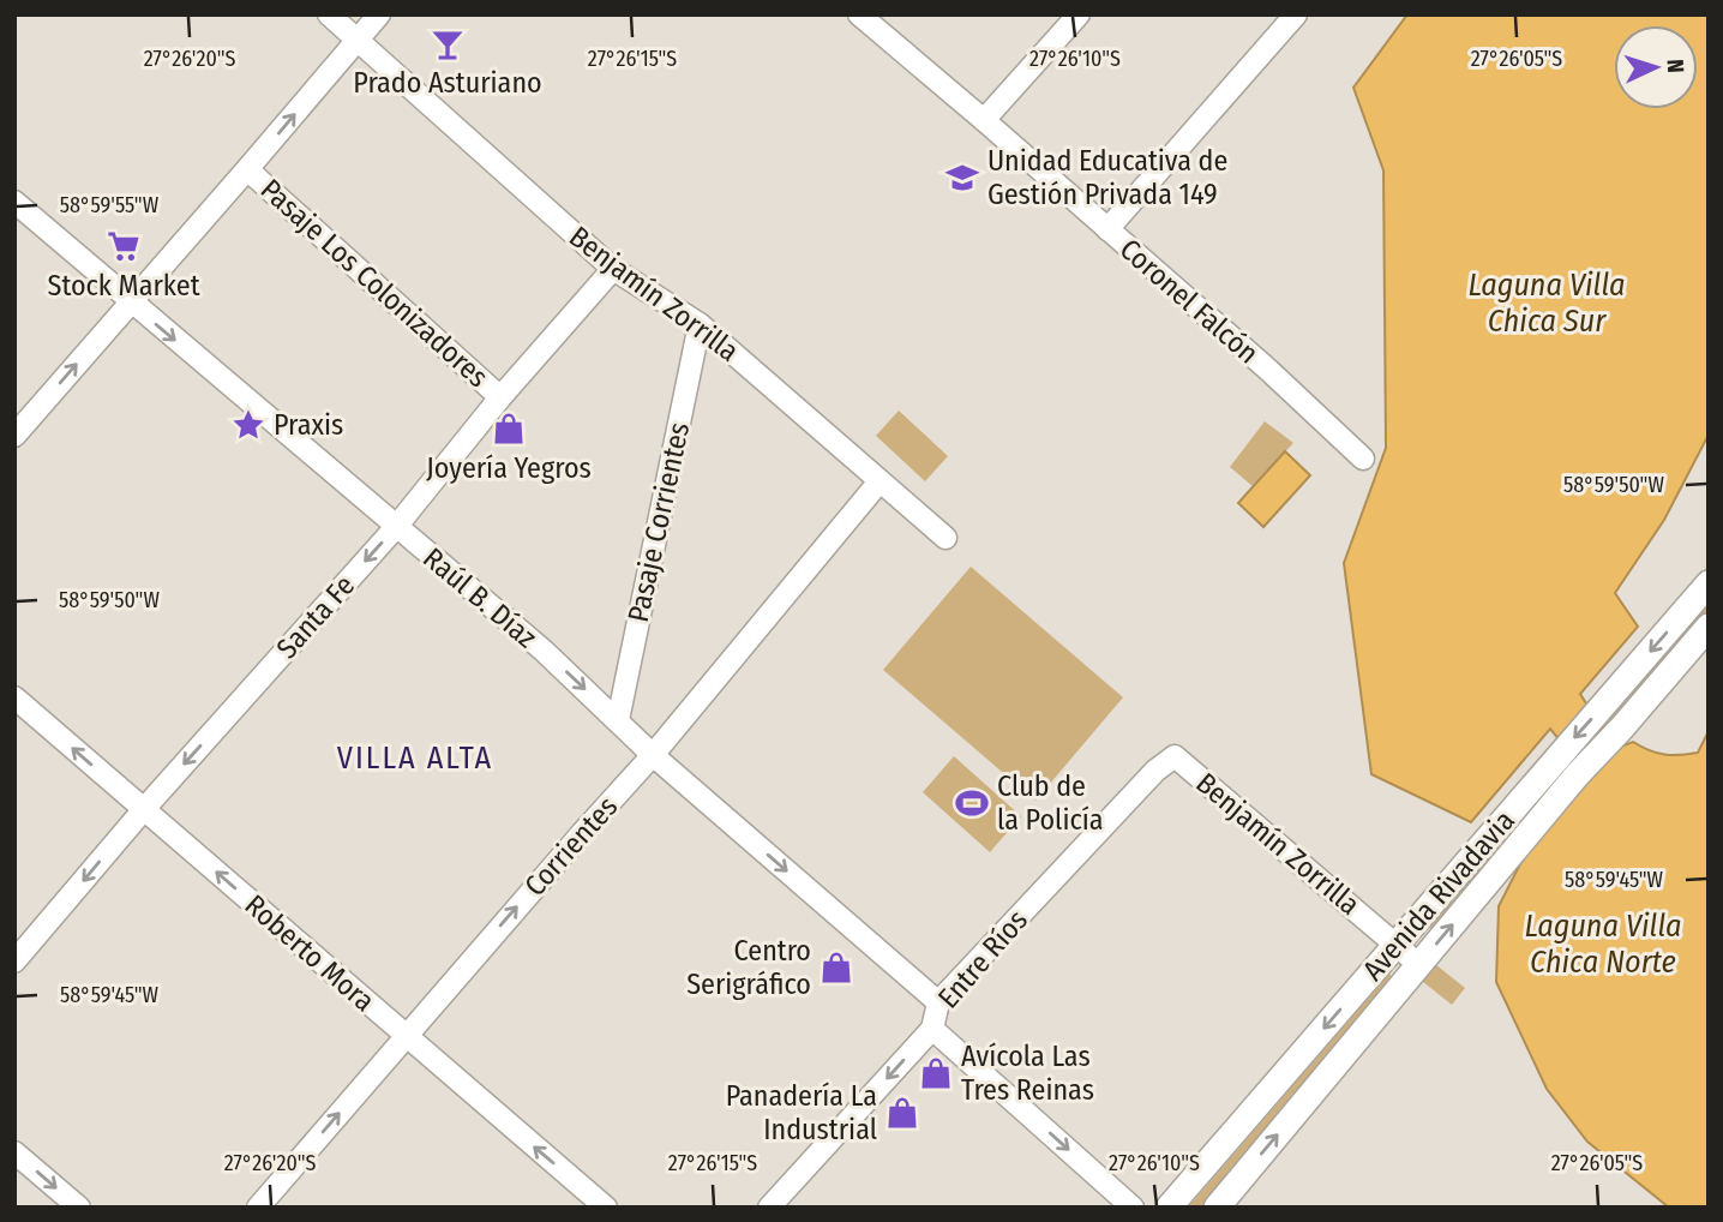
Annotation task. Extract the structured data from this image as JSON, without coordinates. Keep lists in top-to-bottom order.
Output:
{
  "streets": {
    "street": [
      "Pasaje Los Colonizadores",
      "Benjamín Zorrilla",
      "Coronel Falcón",
      "Pasaje Corrientes",
      "Raúl B. Díaz",
      "Santa Fe",
      "Corrientes",
      "Avenida Rivadavia",
      "Roberto Mora",
      "Entre Ríos"
    ]
  },
  "crossings": [
    ["Pasaje Los Colonizadores", "Santa Fe"],
    ["Benjamín Zorrilla", "Pasaje Corrientes"],
    ["Benjamín Zorrilla", "Santa Fe"],
    ["Benjamín Zorrilla", "Corrientes"],
    ["Benjamín Zorrilla", "Avenida Rivadavia"],
    ["Benjamín Zorrilla", "Entre Ríos"],
    ["Pasaje Corrientes", "Raúl B. Díaz"],
    ["Raúl B. Díaz", "Santa Fe"],
    ["Raúl B. Díaz", "Corrientes"],
    ["Raúl B. Díaz", "Entre Ríos"],
    ["Santa Fe", "Roberto Mora"],
    ["Corrientes", "Roberto Mora"]
  ],
  "one_way": [
    "Raúl B. Díaz",
    "Santa Fe",
    "Corrientes",
    "Roberto Mora",
    "Entre Ríos"
  ],
  "districts": ["VILLA ALTA"],
  "water": ["Laguna Villa Chica Sur", "Laguna Villa Chica Norte"],
  "places": {
    "bar": ["Prado Asturiano"],
    "school or university": ["Unidad Educativa de Gestión Privada 149"],
    "supermarket": ["Stock Market"],
    "place": ["Praxis"],
    "shop": [
      "Joyería Yegros",
      "Centro Serigráfico",
      "Avícola Las Tres Reinas",
      "Panadería La Industrial"
    ],
    "sports": ["Club de la Policía"]
  },
  "north": "right",
  "coordinates": [
    "27°26'20\"S",
    "27°26'15\"S",
    "27°26'10\"S",
    "27°26'05\"S",
    "58°59'55\"W",
    "58°59'50\"W",
    "58°59'45\"W"
  ]
}
